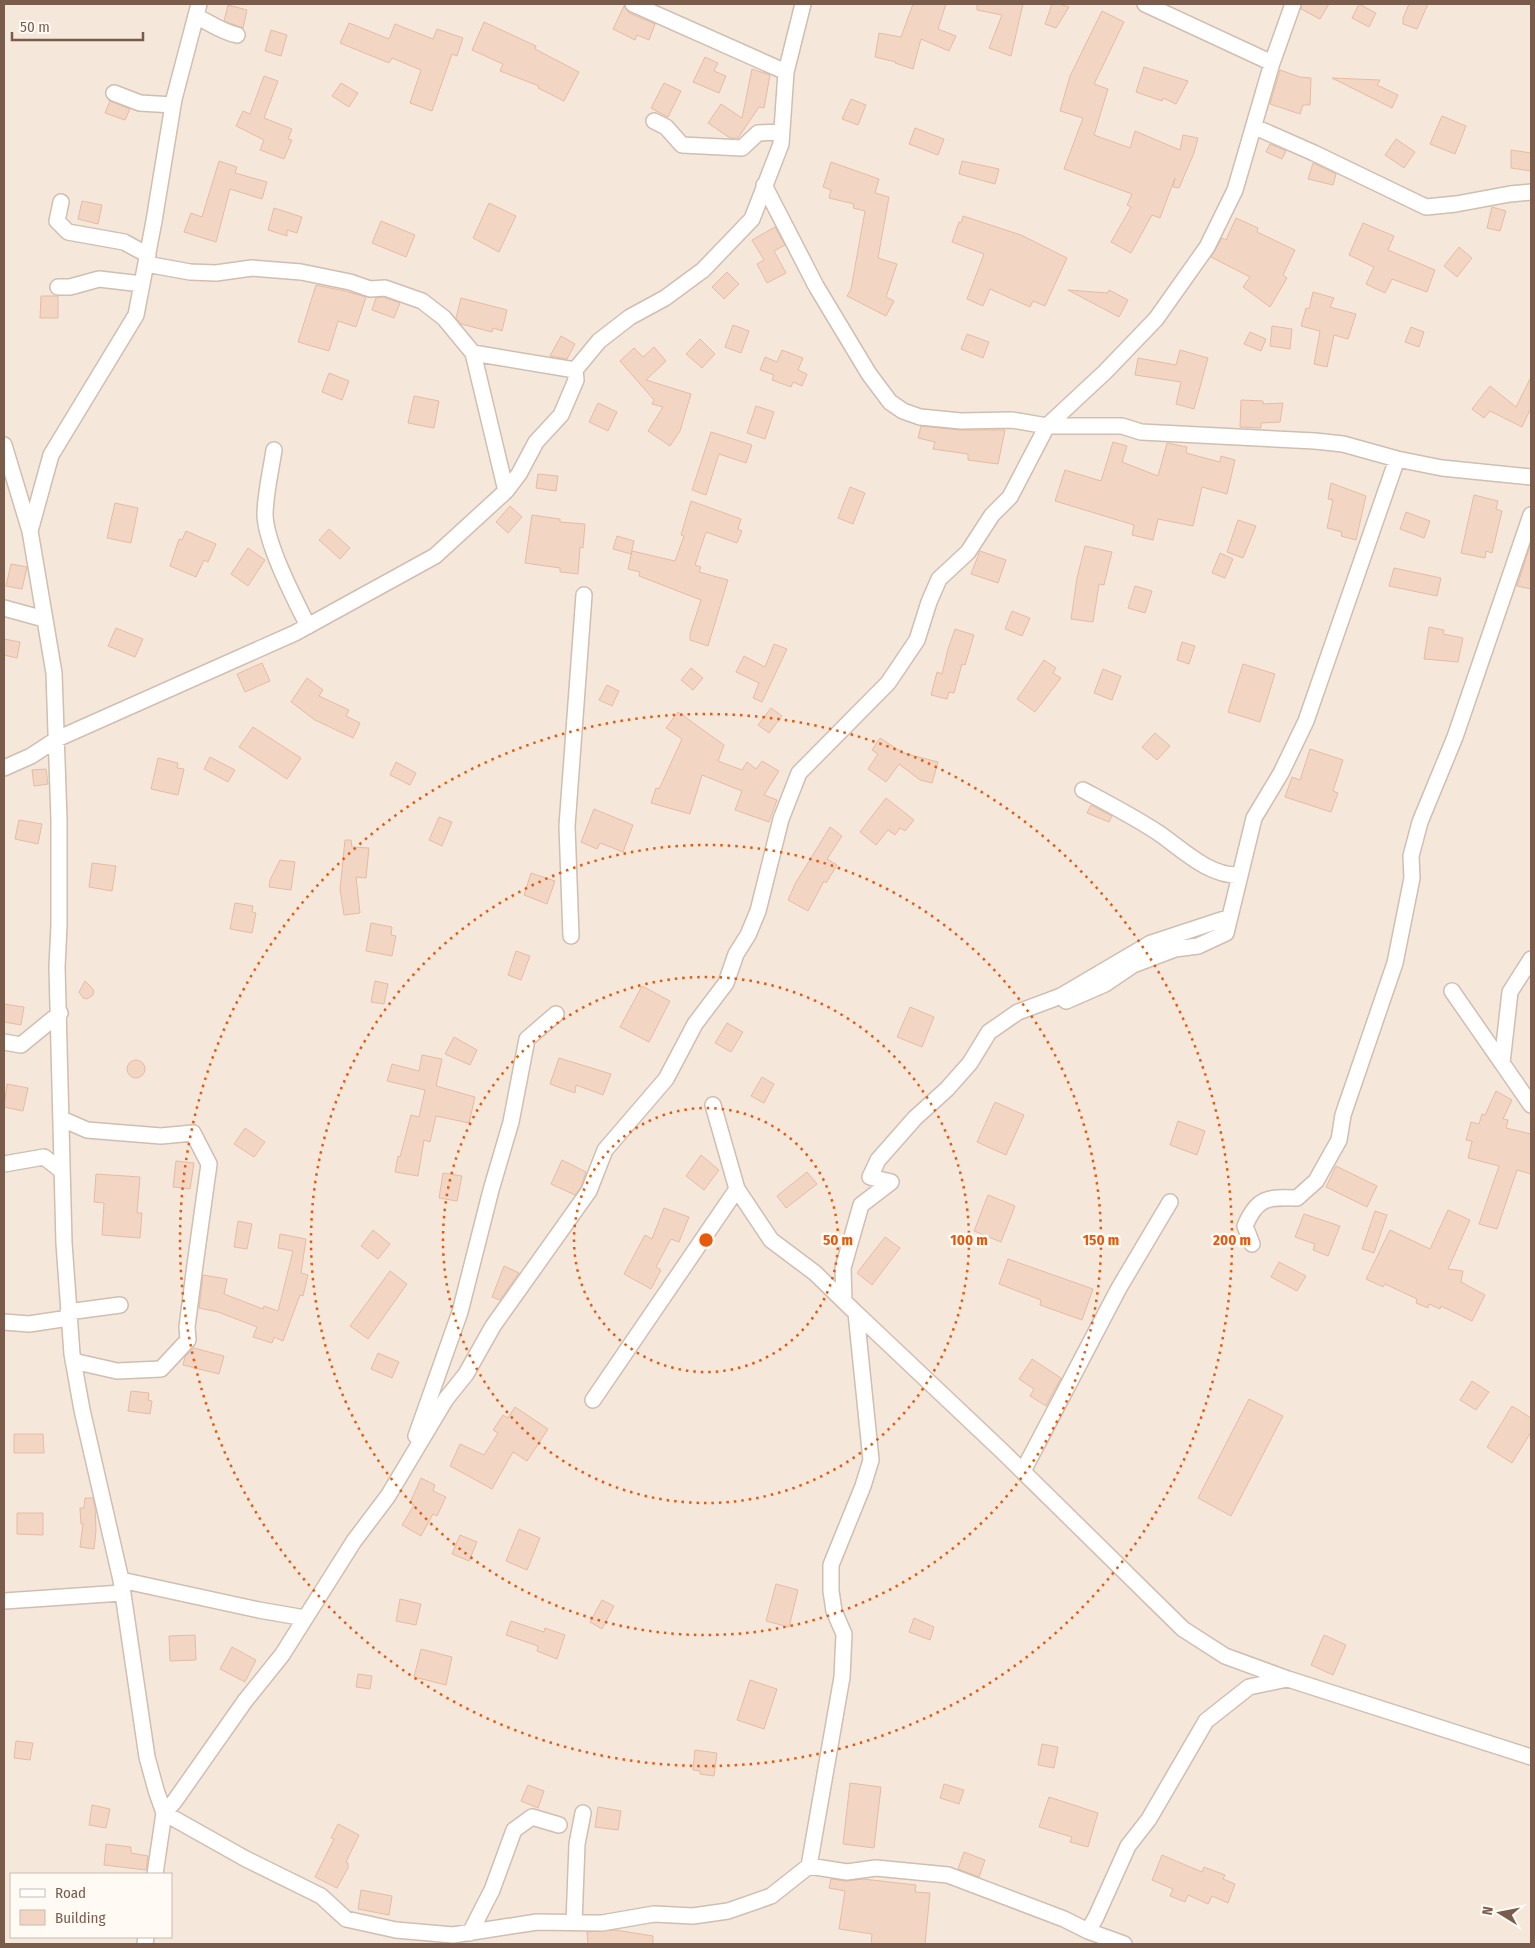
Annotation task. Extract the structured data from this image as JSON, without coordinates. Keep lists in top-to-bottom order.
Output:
{
  "legend": ["Road", "Building"],
  "scale_bar": "50 m",
  "north": "left",
  "rings": [
    "50 m",
    "100 m",
    "150 m",
    "200 m"
  ]
}
